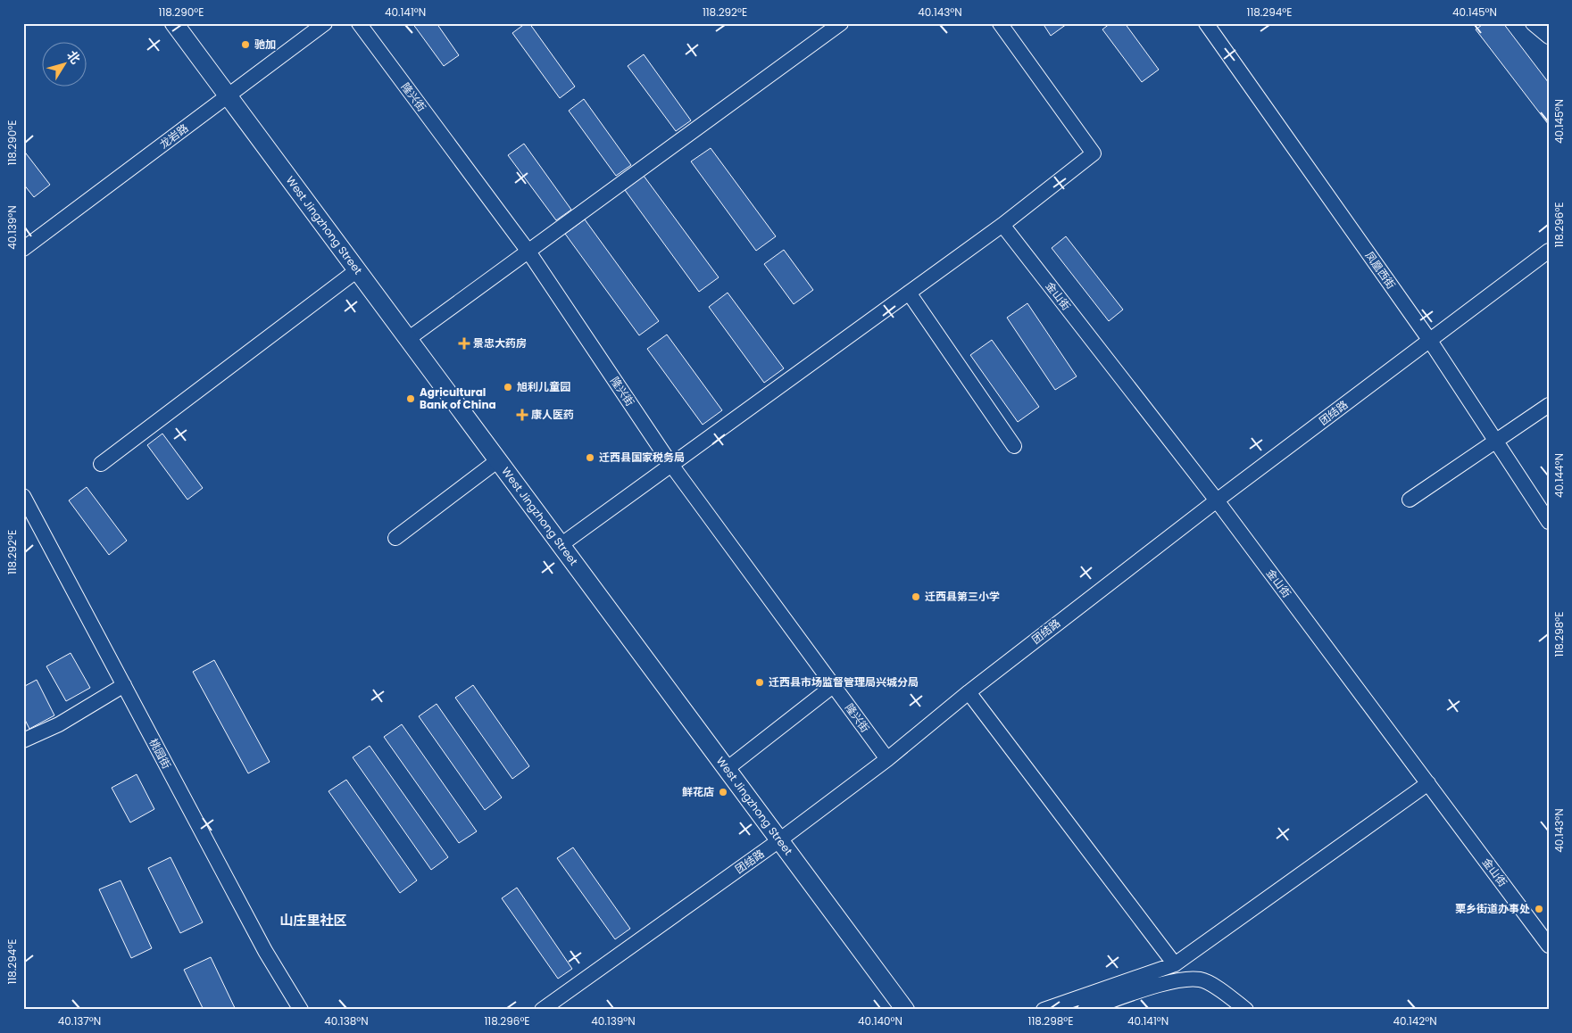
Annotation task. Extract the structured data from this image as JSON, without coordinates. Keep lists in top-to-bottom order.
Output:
{
  "streets": {
    "main road": ["West Jingzhong Street"],
    "street": [
      "隆兴街",
      "龙岩路",
      "凤凰西街",
      "金山街",
      "团结路",
      "桃园街"
    ]
  },
  "crossings": [
    ["隆兴街", "团结路"],
    ["龙岩路", "West Jingzhong Street"],
    ["West Jingzhong Street", "团结路"],
    ["凤凰西街", "团结路"],
    ["金山街", "团结路"]
  ],
  "districts": ["山庄里社区"],
  "places": {
    "other": [
      "驰加",
      "旭利儿童园",
      "Agricultural Bank of China",
      "迁西县国家税务局",
      "迁西县第三小学",
      "迁西县市场监督管理局兴城分局",
      "鲜花店",
      "栗乡街道办事处"
    ],
    "health": ["景忠大药房", "康人医药"]
  },
  "north": "top right",
  "coordinates": [
    "118.290°E",
    "40.141°N",
    "118.292°E",
    "40.143°N",
    "118.294°E",
    "40.145°N",
    "118.296°E",
    "40.139°N",
    "40.144°N",
    "118.298°E",
    "40.137°N",
    "40.138°N",
    "40.140°N",
    "40.142°N"
  ]
}
